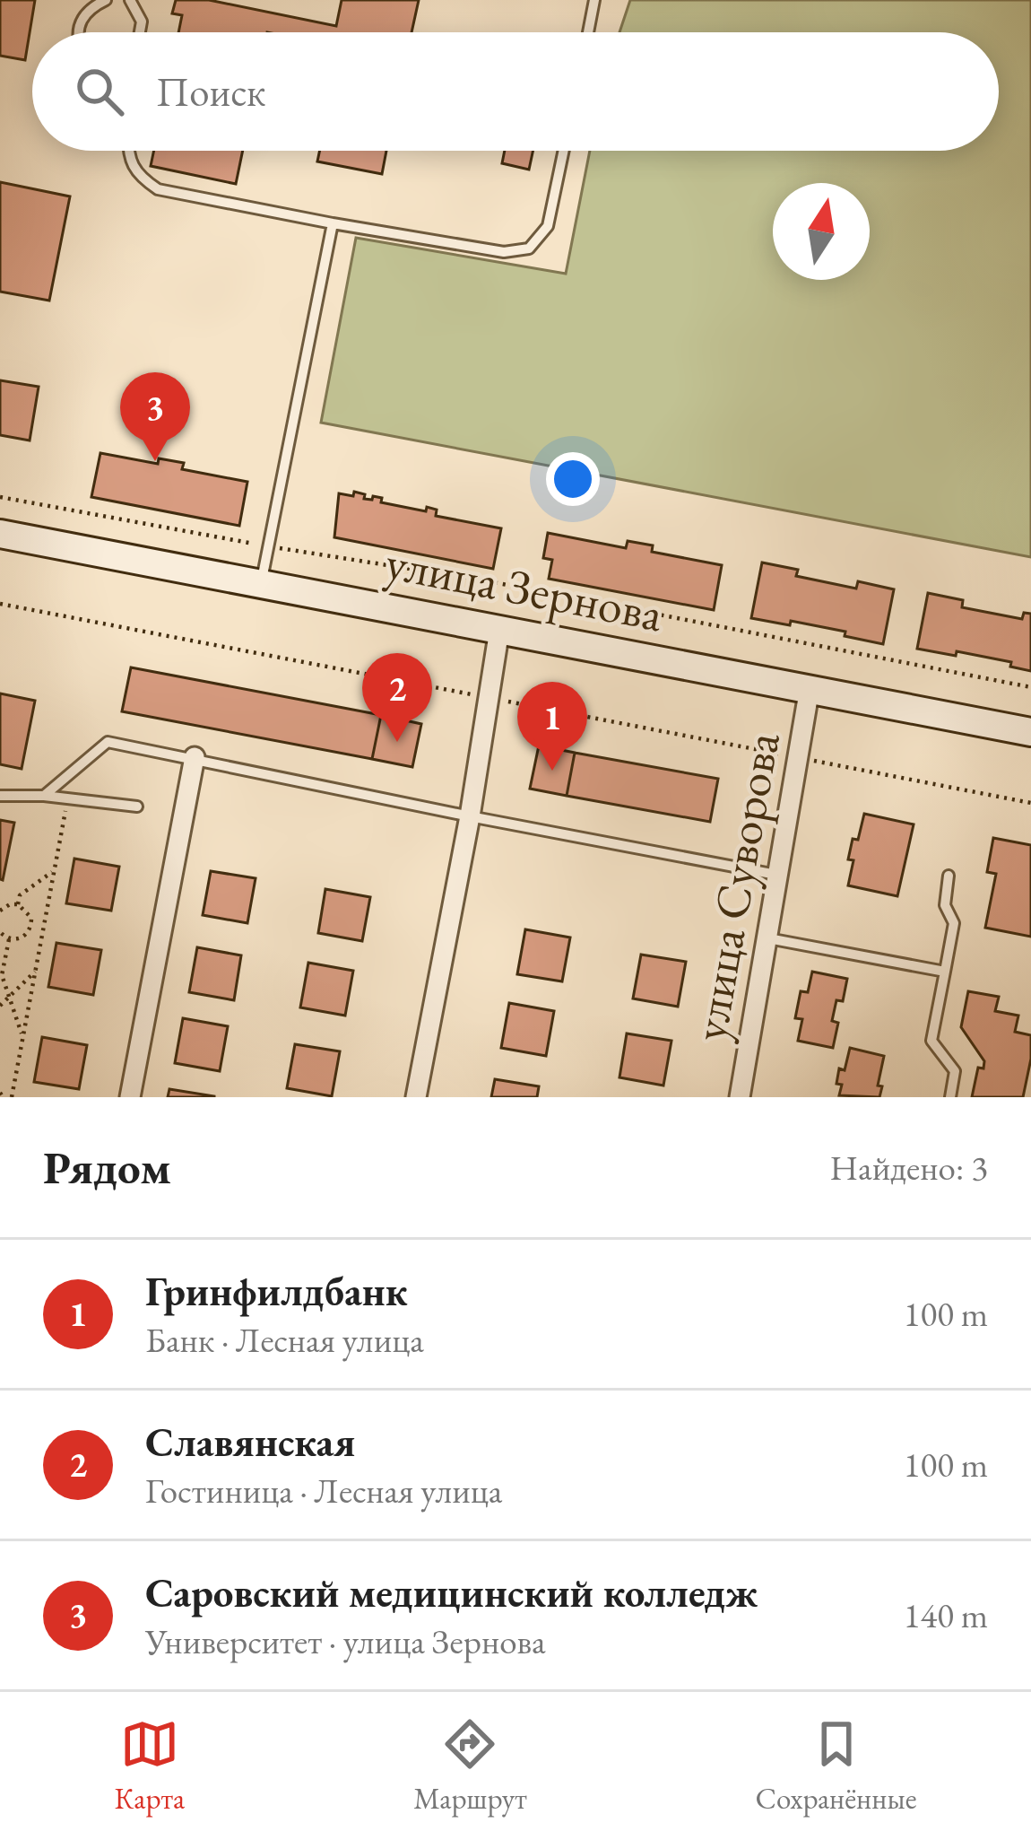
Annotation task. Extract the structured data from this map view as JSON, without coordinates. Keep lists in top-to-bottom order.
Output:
{
  "streets": {
    "main road": ["улица Зернова"],
    "street": ["улица Суворова"]
  },
  "crossings": [
    ["улица Зернова", "улица Суворова"]
  ],
  "north": "top",
  "page": {
    "search": "Поиск",
    "pins": ["3", "2", "1"],
    "heading": ["Рядом", "Найдено: 3"],
    "list": [
      {
        "mark": "1",
        "name": "Гринфилдбанк",
        "note": "Банк · Лесная улица",
        "value": "100 m"
      },
      {
        "mark": "2",
        "name": "Славянская",
        "note": "Гостиница · Лесная улица",
        "value": "100 m"
      },
      {
        "mark": "3",
        "name": "Саровский медицинский колледж",
        "note": "Университет · улица Зернова",
        "value": "140 m"
      }
    ],
    "nav": ["Карта", "Маршрут", "Сохранённые"]
  }
}
